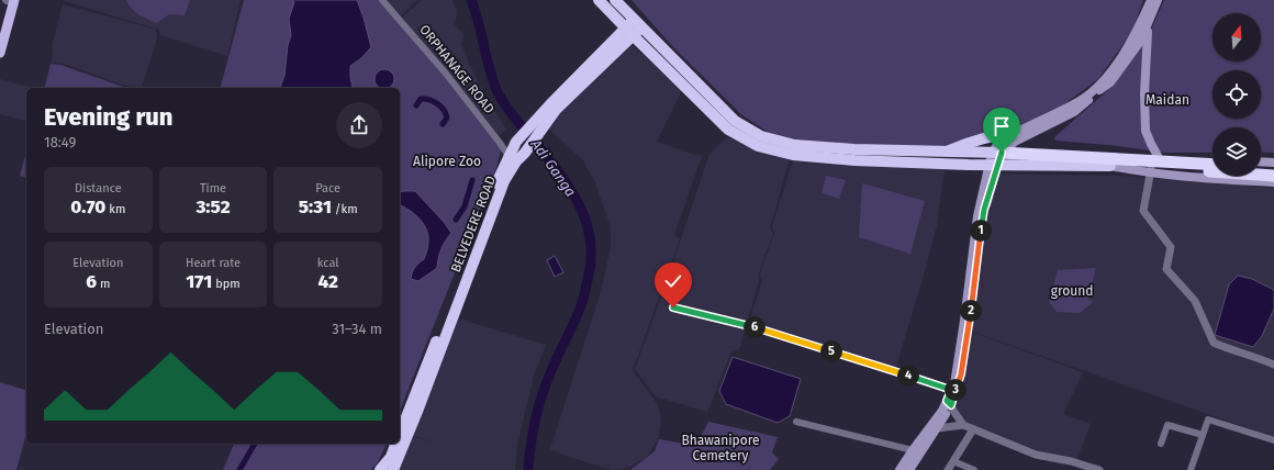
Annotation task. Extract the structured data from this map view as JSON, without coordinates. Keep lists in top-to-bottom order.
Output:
{
  "streets": {
    "highway": ["BELVEDERE ROAD"],
    "street": ["ORPHANAGE ROAD"]
  },
  "crossings": [
    ["ORPHANAGE ROAD", "BELVEDERE ROAD"]
  ],
  "water": ["Adi Ganga"],
  "parks": [
    "Maidan",
    "Alipore Zoo",
    "ground",
    "Bhawanipore Cemetery"
  ],
  "north": "top",
  "page": {
    "heading": ["Evening run", "18:49"],
    "stats": [
      ["Distance", "0.70 km"],
      ["Time", "3:52"],
      ["Pace", "5:31 /km"],
      ["Elevation", "6 m"],
      ["Heart rate", "171 bpm"],
      ["kcal", "42"]
    ],
    "pins": [
      "1",
      "2",
      "6",
      "5",
      "4",
      "3"
    ],
    "chart": ["Elevation", "31–34 m"]
  }
}
